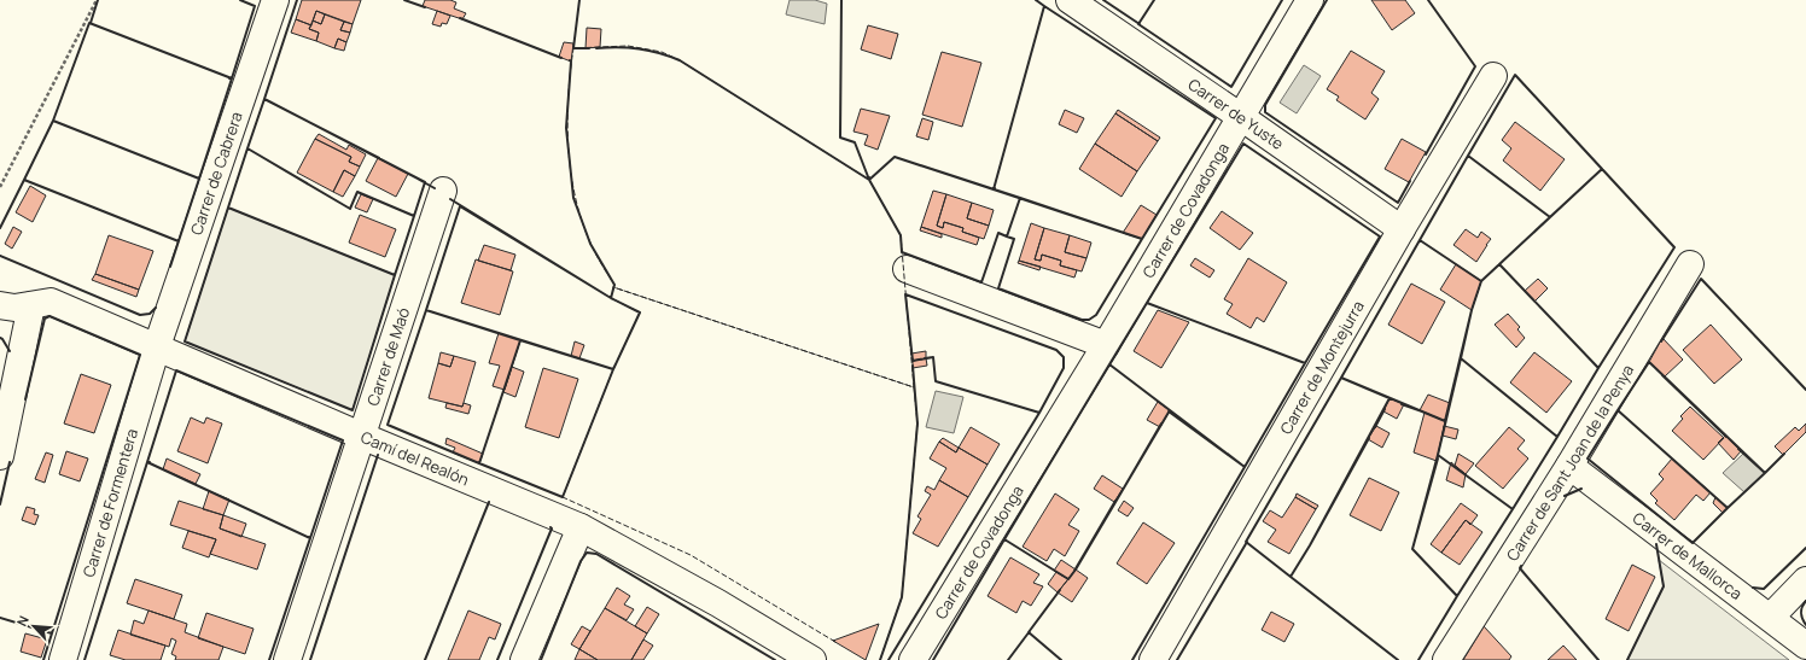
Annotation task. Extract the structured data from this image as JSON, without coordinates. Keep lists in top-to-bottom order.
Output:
{
  "streets": {
    "street": [
      "Carrer de Yuste",
      "Carrer de Cabrera",
      "Carrer de Covadonga",
      "Carrer de Maó",
      "Carrer de Montejurra",
      "Camí del Realón",
      "Carrer de Sant Joan de la Penya",
      "Carrer de Formentera",
      "Carrer de Mallorca"
    ]
  },
  "crossings": [
    ["Carrer de Yuste", "Carrer de Covadonga"],
    ["Carrer de Yuste", "Carrer de Montejurra"],
    ["Carrer de Cabrera", "Camí del Realón"],
    ["Carrer de Cabrera", "Carrer de Formentera"],
    ["Carrer de Maó", "Camí del Realón"],
    ["Camí del Realón", "Carrer de Formentera"],
    ["Carrer de Sant Joan de la Penya", "Carrer de Mallorca"]
  ],
  "north": "top left"
}
